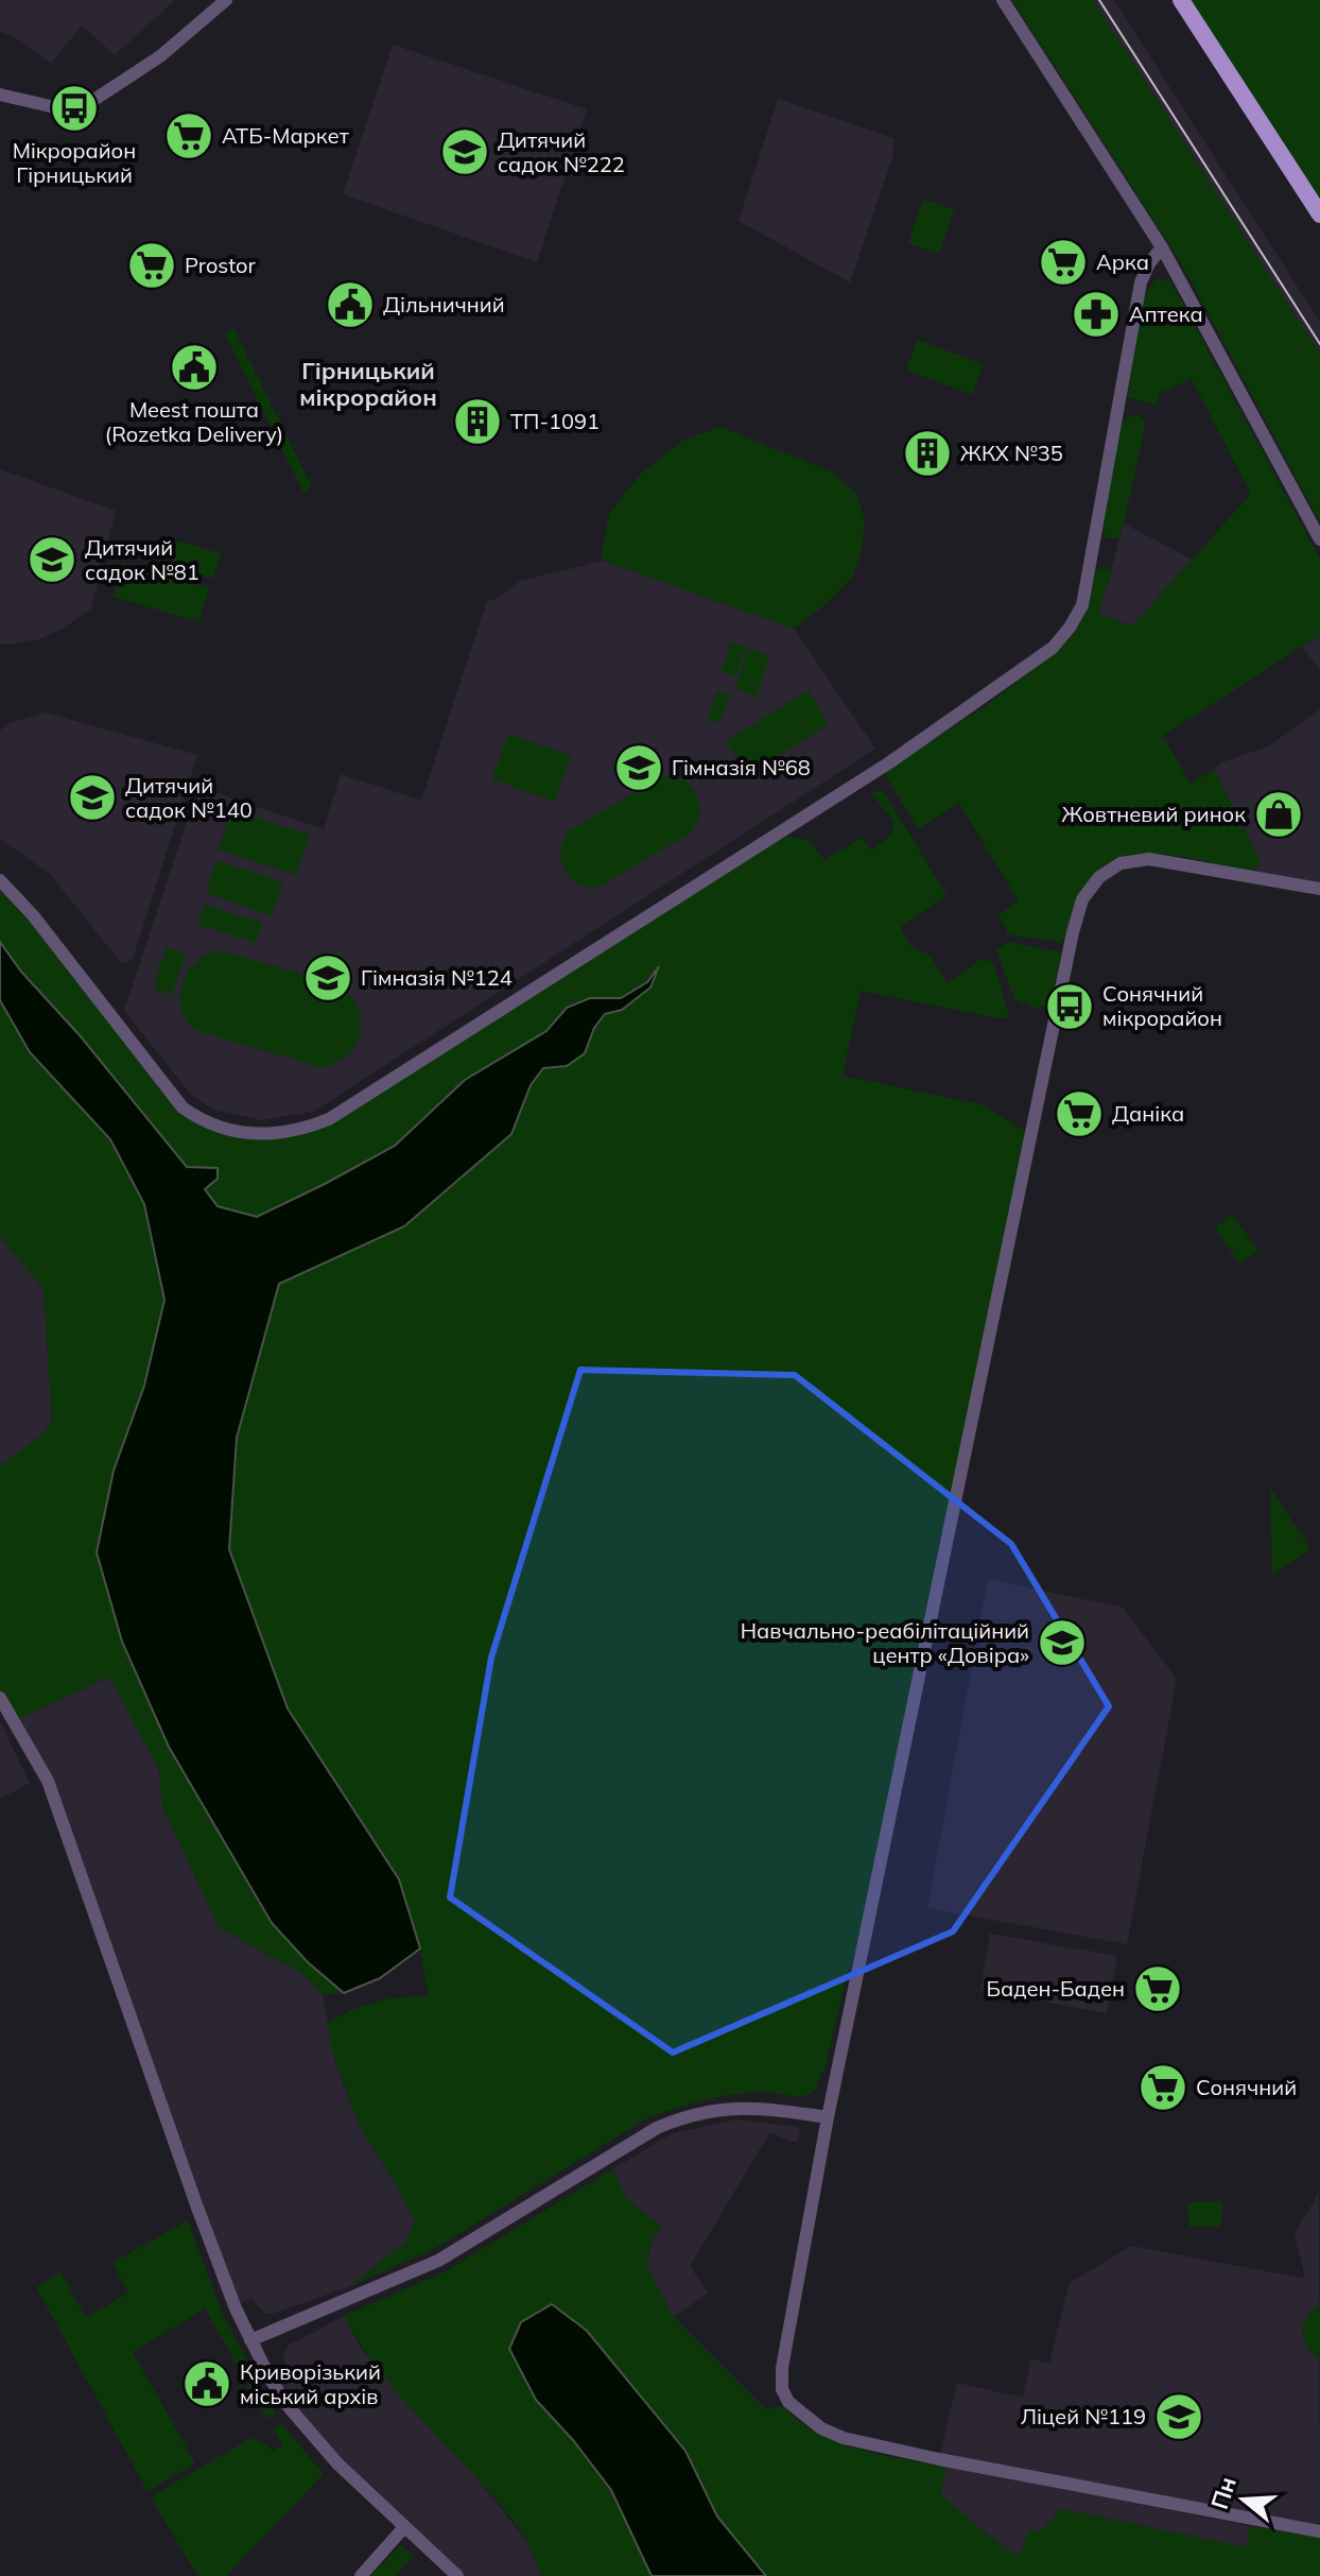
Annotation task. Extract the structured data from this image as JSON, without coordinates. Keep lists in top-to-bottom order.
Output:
{
  "districts": ["Гірницький мікрорайон"],
  "places": {
    "bus stop": ["Мiкрорайон Гiрницький", "Сонячний мікрорайон"],
    "supermarket": [
      "АТБ-Маркет",
      "Арка",
      "Prostor",
      "Даніка",
      "Баден-Баден",
      "Сонячний"
    ],
    "school or university": [
      "Дитячий садок №222",
      "Дитячий садок №81",
      "Гімназія №68",
      "Дитячий садок №140",
      "Гімназія №124",
      "Навчально-реабілітаційний центр «Довіра»",
      "Ліцей №119"
    ],
    "public building": ["Дільничний", "Meest пошта (Rozetka Delivery)", "Криворізький міський архів"],
    "pharmacy": ["Аптека"],
    "building": ["ТП-1091", "ЖКХ №35"],
    "shop": ["Жовтневий ринок"]
  },
  "north": "left"
}
